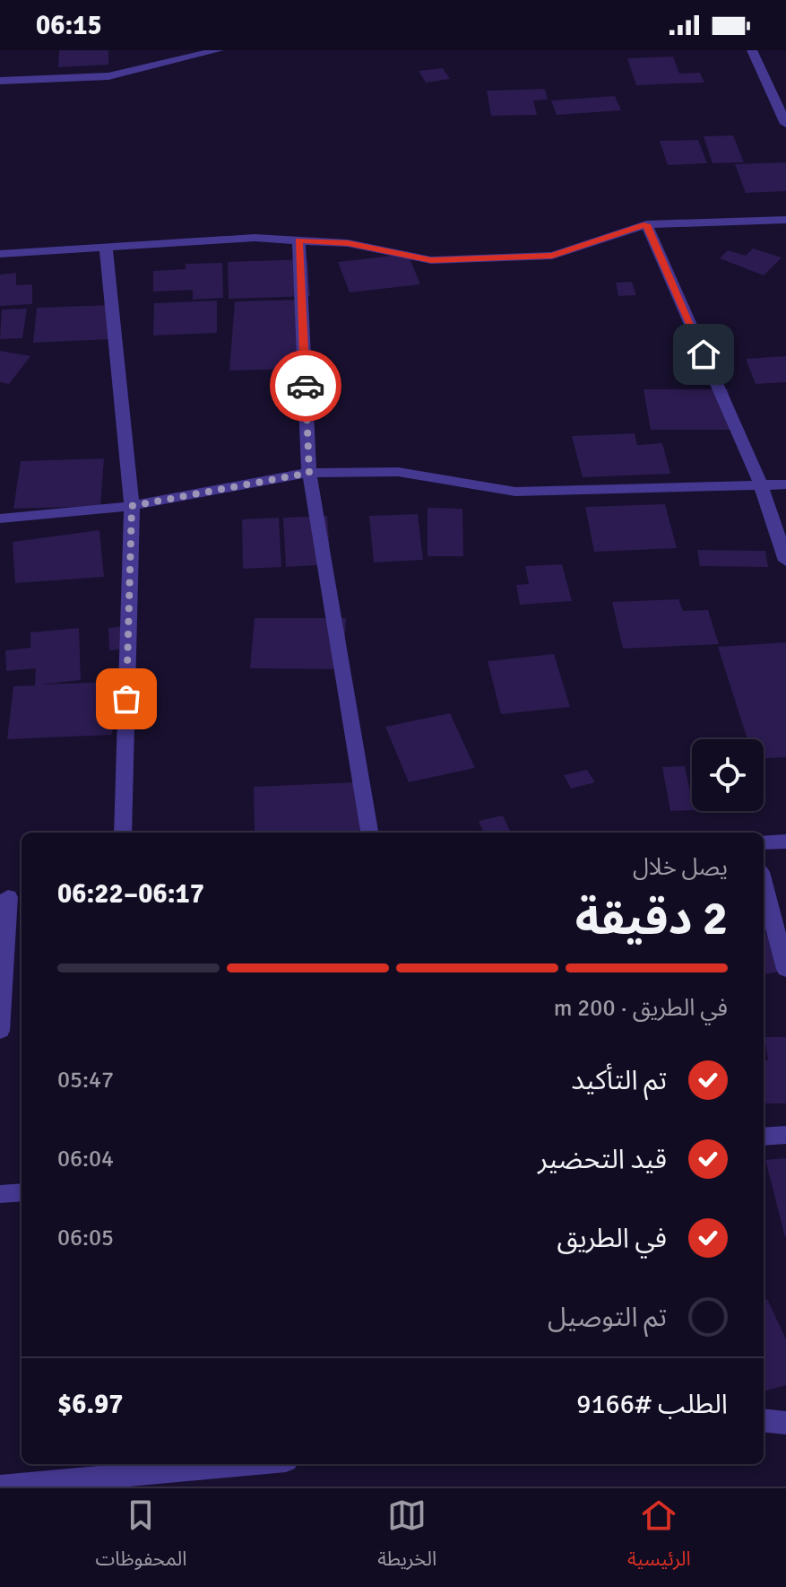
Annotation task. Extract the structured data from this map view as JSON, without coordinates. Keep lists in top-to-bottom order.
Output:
{
  "page": {
    "status": "06:15",
    "heading": ["2 دقيقة", "يصل خلال", "06:17–06:22"],
    "panel": ["الطلب #9166", "$6.97"],
    "bar": "في الطريق · 200 m",
    "list": [
      ["تم التأكيد", "05:47"],
      ["قيد التحضير", "06:04"],
      ["في الطريق", "06:05"],
      "تم التوصيل"
    ],
    "tabs": ["الرئيسية", "الخريطة", "المحفوظات"]
  }
}
